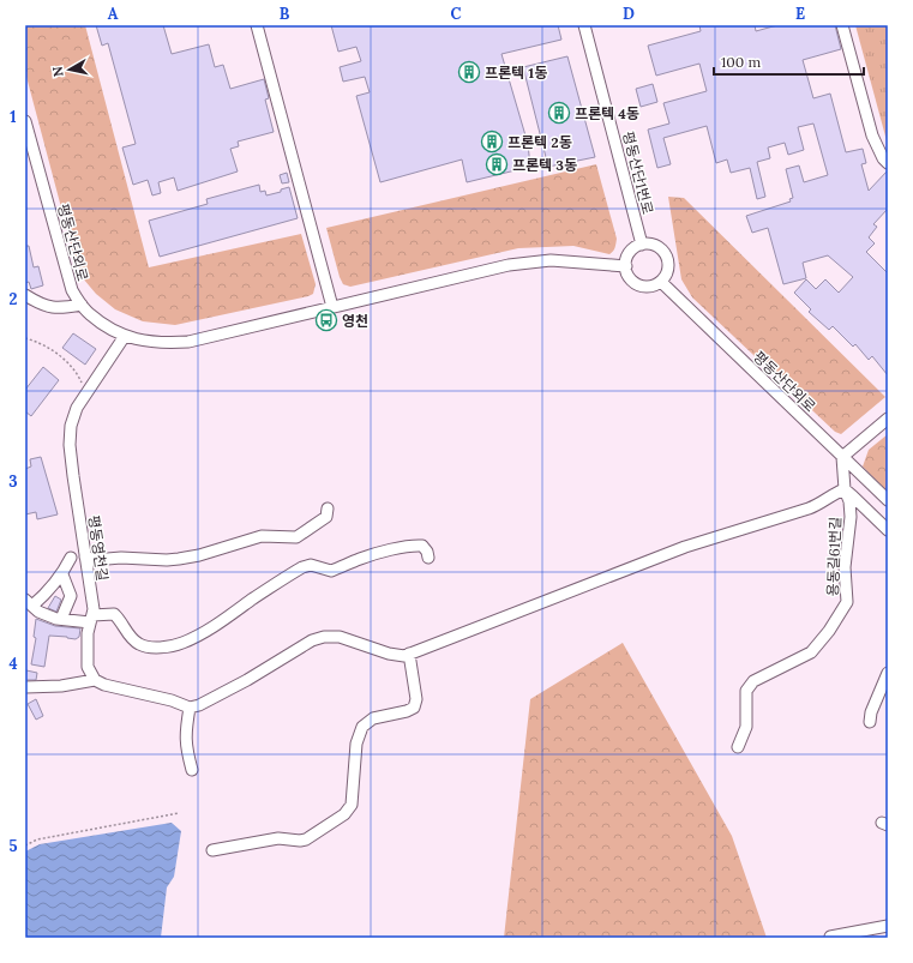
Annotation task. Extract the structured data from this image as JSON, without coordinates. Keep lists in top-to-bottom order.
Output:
{
  "streets": {
    "street": [
      "평동산단1번로",
      "평동산단외로",
      "평동영천길",
      "용동길61번길"
    ]
  },
  "crossings": [
    ["평동산단1번로", "평동산단외로"],
    ["평동산단외로", "평동영천길"],
    ["평동산단외로", "용동길61번길"]
  ],
  "places": {
    "building": [
      "프론텍 1동",
      "프론텍 4동",
      "프론텍 2동",
      "프론텍 3동"
    ],
    "bus stop": ["영천"]
  },
  "scale_bar": "100 m",
  "north": "left",
  "grid": {
    "columns": [
      "A",
      "B",
      "C",
      "D",
      "E"
    ],
    "rows": [
      "1",
      "2",
      "3",
      "4",
      "5"
    ]
  }
}
